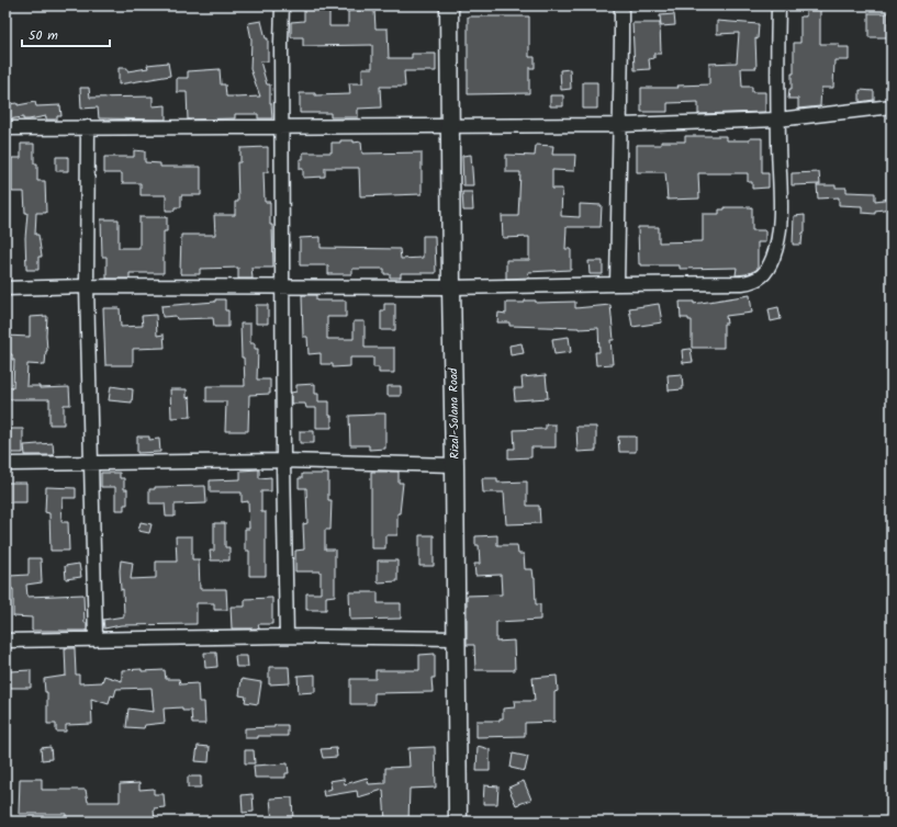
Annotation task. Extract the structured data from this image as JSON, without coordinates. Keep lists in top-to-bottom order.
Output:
{
  "streets": {
    "main road": ["Rizal-Solana Road"]
  },
  "scale_bar": "50 m"
}
